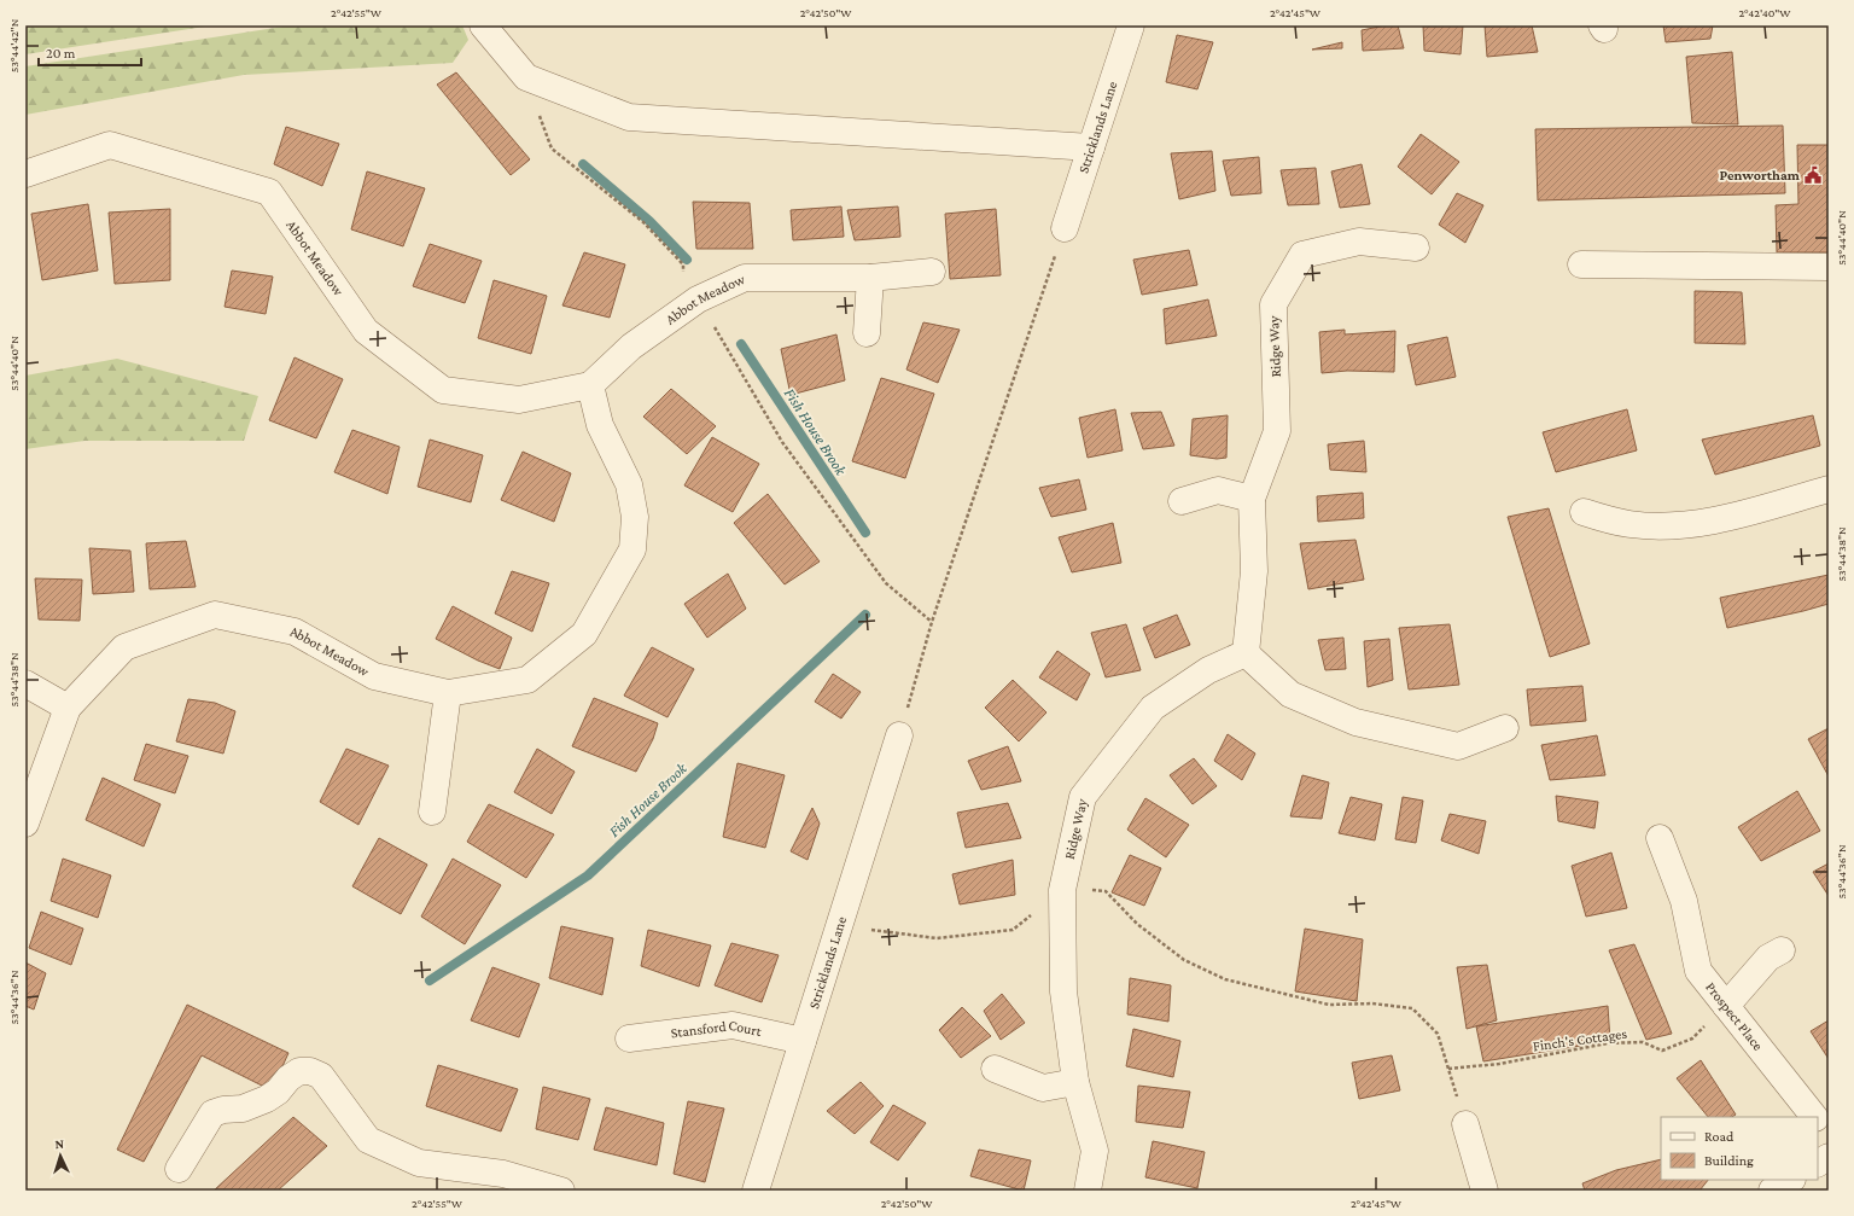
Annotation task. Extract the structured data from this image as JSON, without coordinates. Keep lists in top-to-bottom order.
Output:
{
  "streets": {
    "street": [
      "Stricklands Lane",
      "Abbot Meadow",
      "Ridge Way",
      "Prospect Place",
      "Stansford Court"
    ],
    "path": ["Finch's Cottages"]
  },
  "crossings": [
    ["Stricklands Lane", "Stansford Court"],
    ["Prospect Place", "Finch's Cottages"]
  ],
  "water": ["Fish House Brook"],
  "places": {
    "public building": ["Penwortham"]
  },
  "legend": ["Road", "Building"],
  "scale_bar": "20 m",
  "north": "top",
  "coordinates": [
    "2°42'55\"W",
    "2°42'50\"W",
    "2°42'45\"W",
    "2°42'40\"W",
    "53°44'42\"N",
    "53°44'40\"N",
    "53°44'38\"N",
    "53°44'36\"N"
  ]
}
